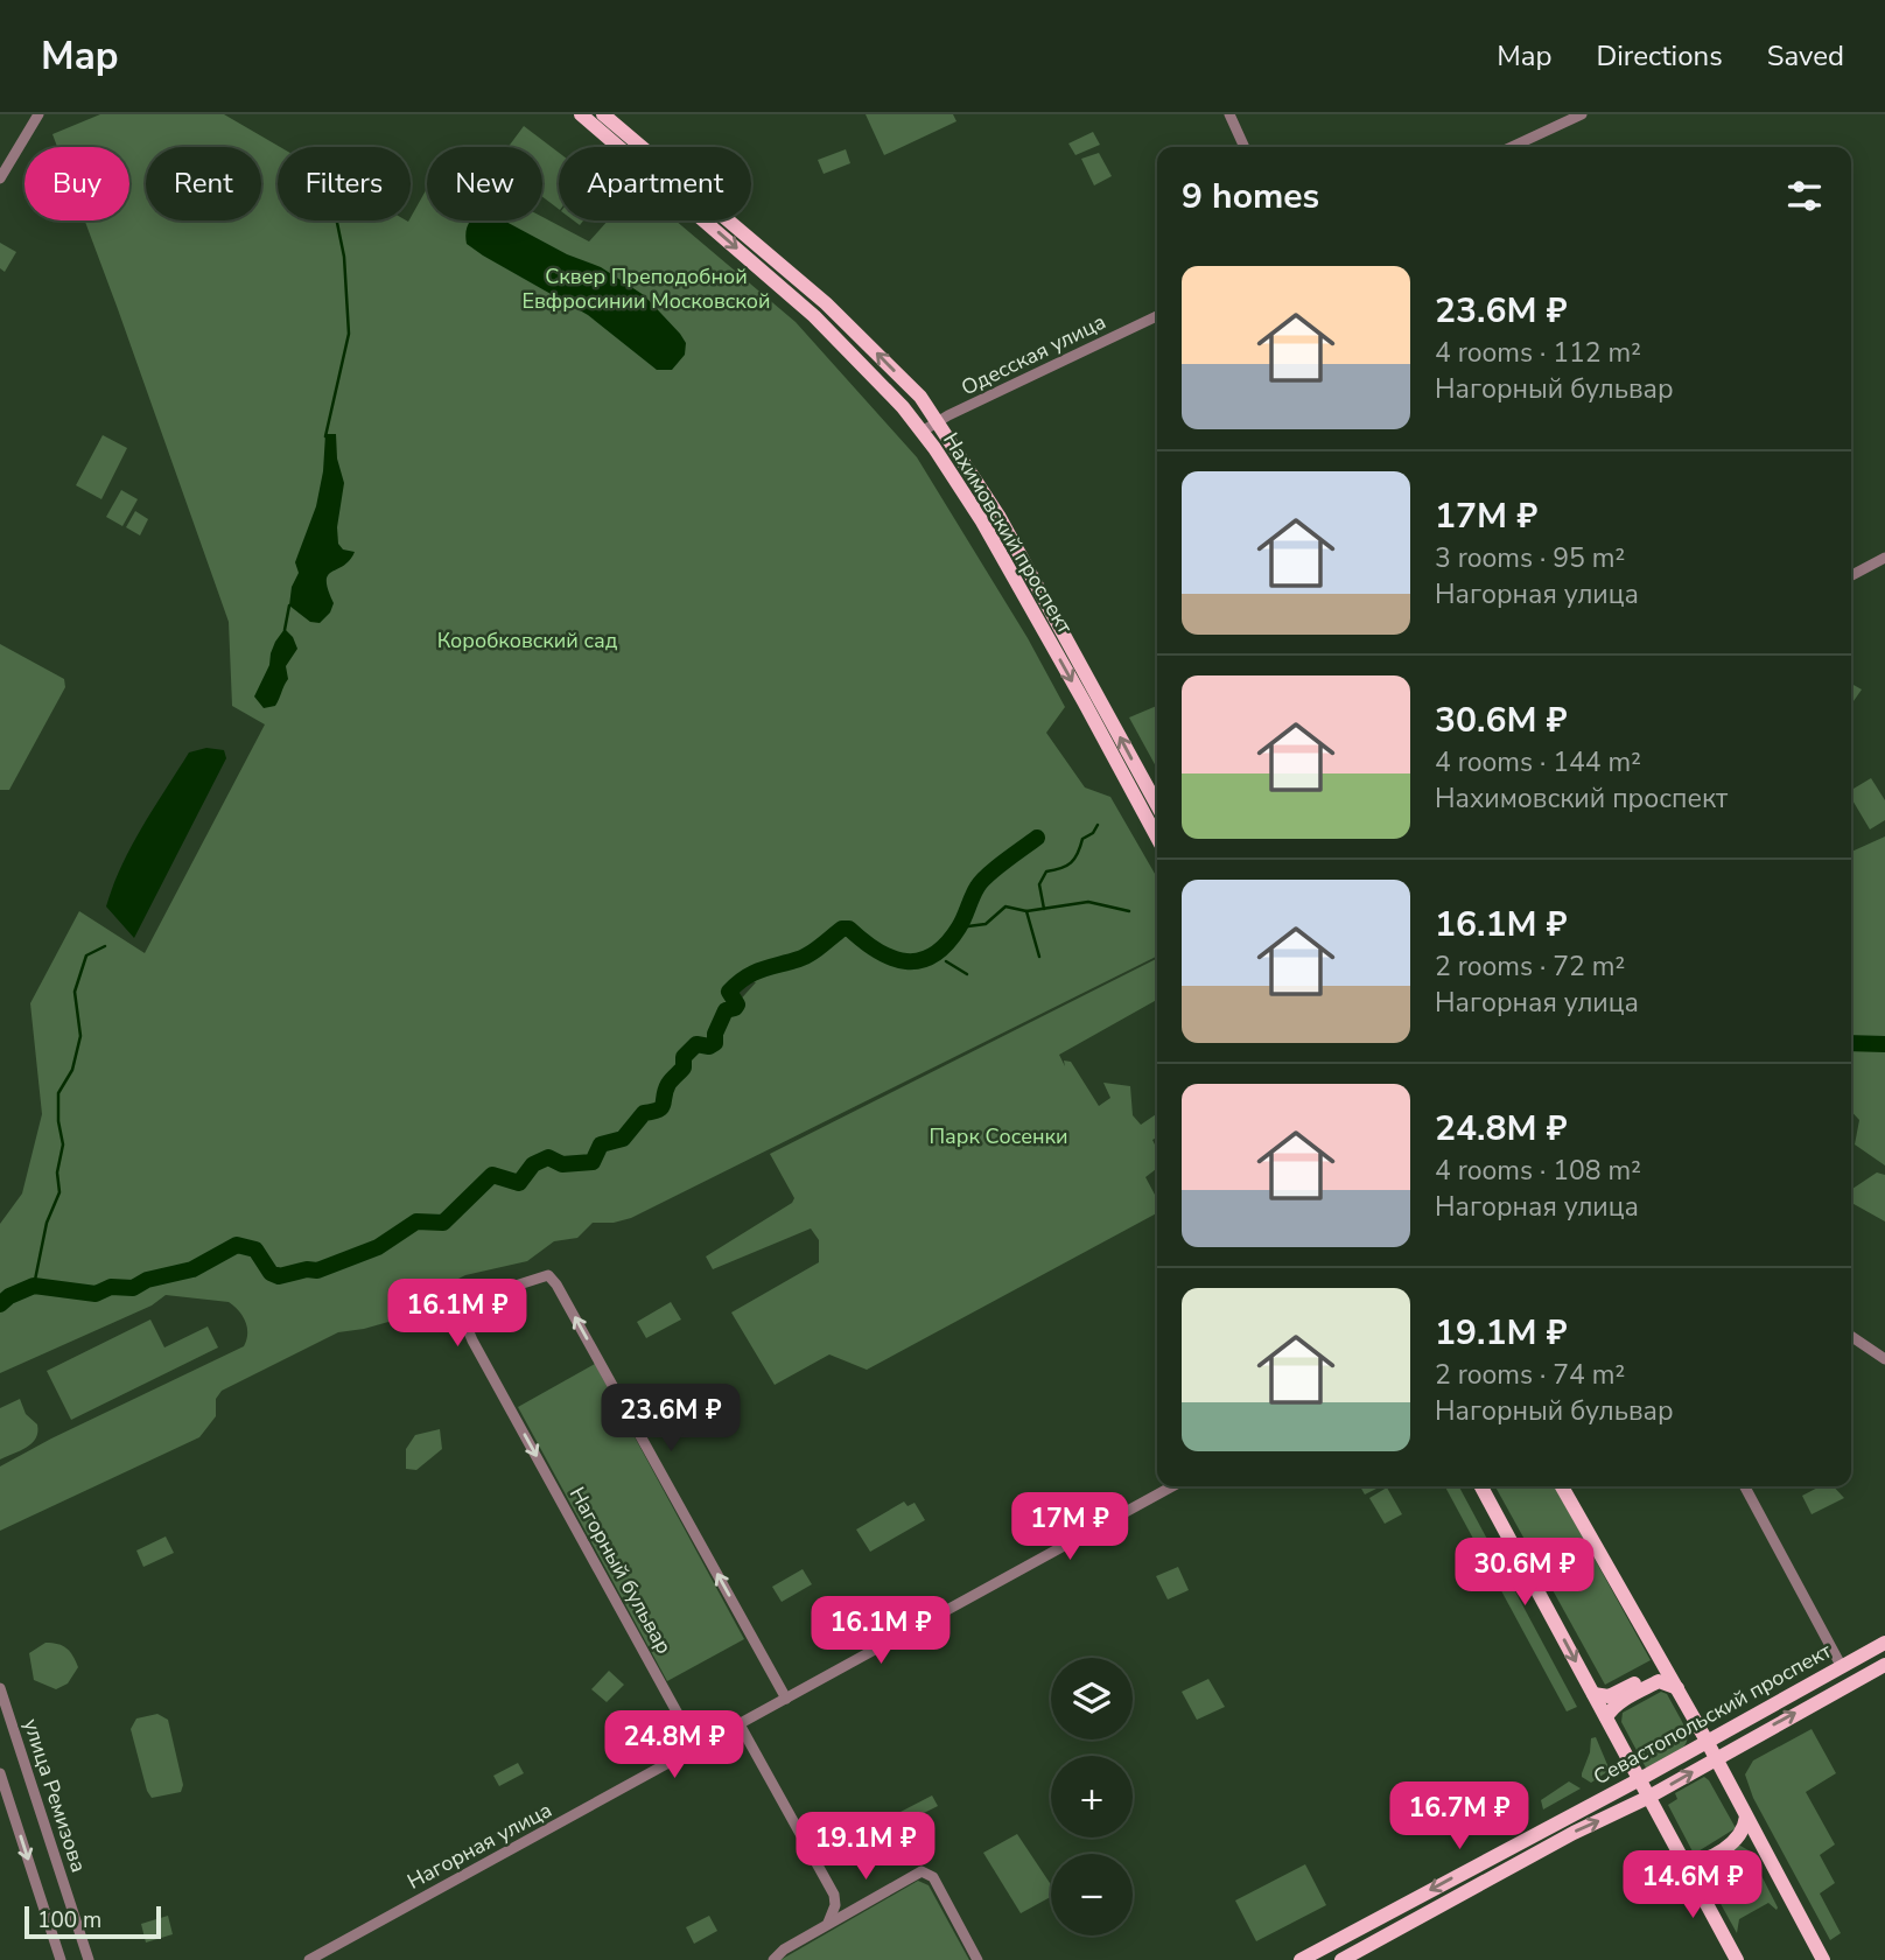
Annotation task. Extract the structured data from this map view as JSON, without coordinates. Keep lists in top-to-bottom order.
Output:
{
  "streets": {
    "main road": ["Нахимовский проспект", "Севастопольский проспект"],
    "street": [
      "Одесская улица",
      "Нагорный бульвар",
      "улица Ремизова",
      "Нагорная улица"
    ]
  },
  "crossings": [
    ["Одесская улица", "Нахимовский проспект"],
    ["Нагорный бульвар", "Нагорная улица"]
  ],
  "parks": ["Сквер Преподобной Евфросинии Московской", "Коробковский сад", "Парк Сосенки"],
  "scale_bar": "100 m",
  "page": {
    "header": "Map",
    "nav": ["Map", "Directions", "Saved"],
    "chip": [
      "Buy",
      "Rent",
      "Filters",
      "New",
      "Apartment"
    ],
    "heading": "9 homes",
    "list": [
      {
        "name": "23.6M ₽",
        "note": "4 rooms · 112 m² · Нагорный бульвар"
      },
      {
        "name": "17M ₽",
        "note": "3 rooms · 95 m² · Нагорная улица"
      },
      {
        "name": "30.6M ₽",
        "note": "4 rooms · 144 m² · Нахимовский проспект"
      },
      {
        "name": "16.1M ₽",
        "note": "2 rooms · 72 m² · Нагорная улица"
      },
      {
        "name": "24.8M ₽",
        "note": "4 rooms · 108 m² · Нагорная улица"
      },
      {
        "name": "19.1M ₽",
        "note": "2 rooms · 74 m² · Нагорный бульвар"
      }
    ],
    "price": [
      "16.1M ₽",
      "23.6M ₽",
      "17M ₽",
      "30.6M ₽",
      "16.1M ₽",
      "24.8M ₽",
      "16.7M ₽",
      "19.1M ₽",
      "14.6M ₽"
    ],
    "map_buttons": ["+", "−"],
    "scale": "100 m"
  }
}
